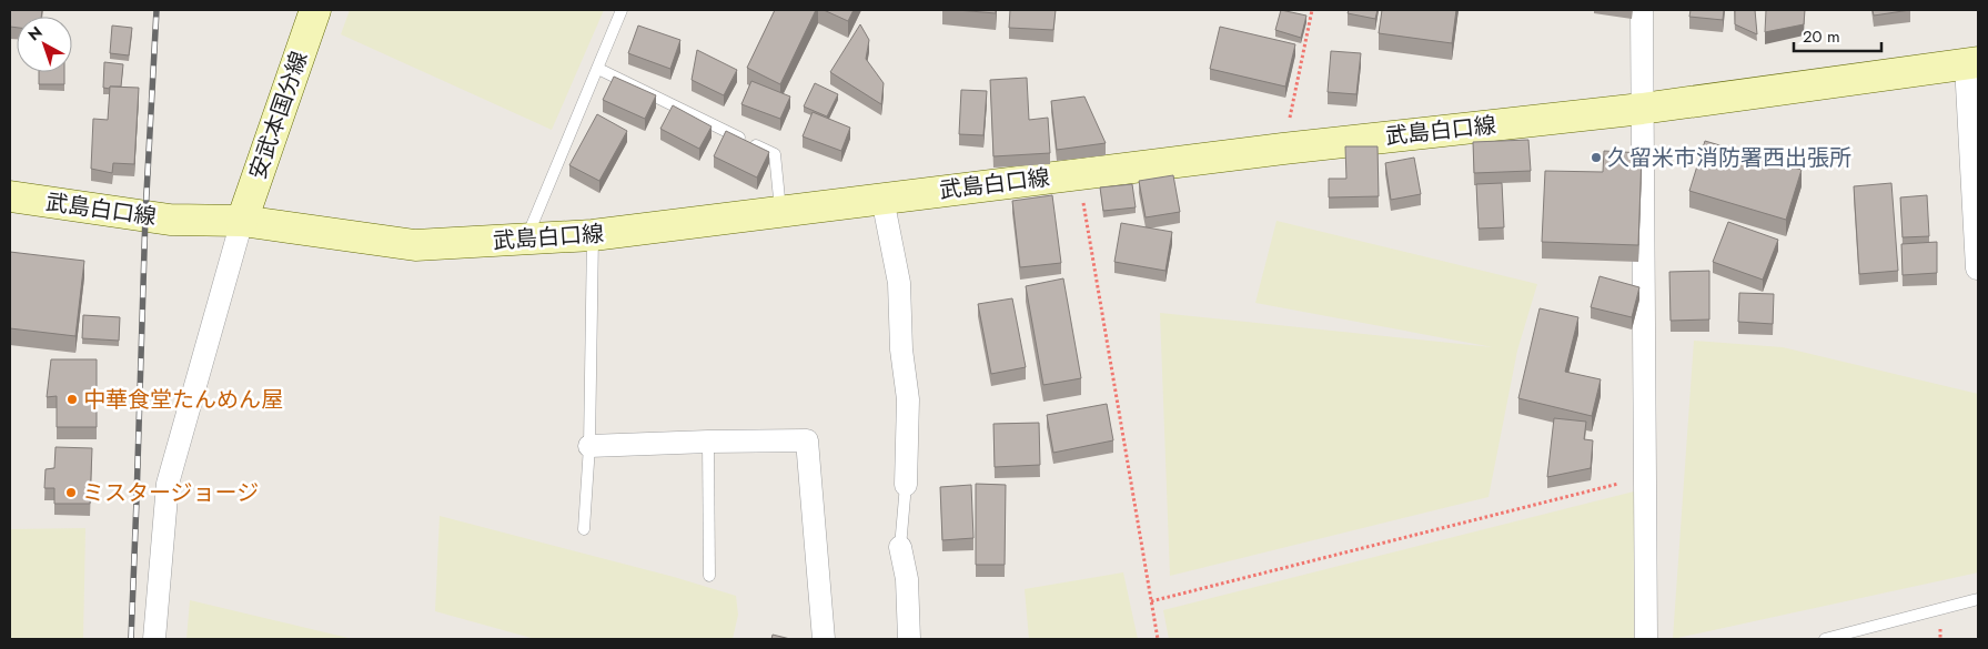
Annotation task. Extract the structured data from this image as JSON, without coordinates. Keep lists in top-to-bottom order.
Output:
{
  "streets": {
    "main road": ["安武本国分線", "武島白口線"]
  },
  "crossings": [
    ["安武本国分線", "武島白口線"]
  ],
  "places": ["久留米市消防署西出張所", "中華食堂たんめん屋", "ミスタージョージ"],
  "scale_bar": "20 m",
  "north": "top left"
}
